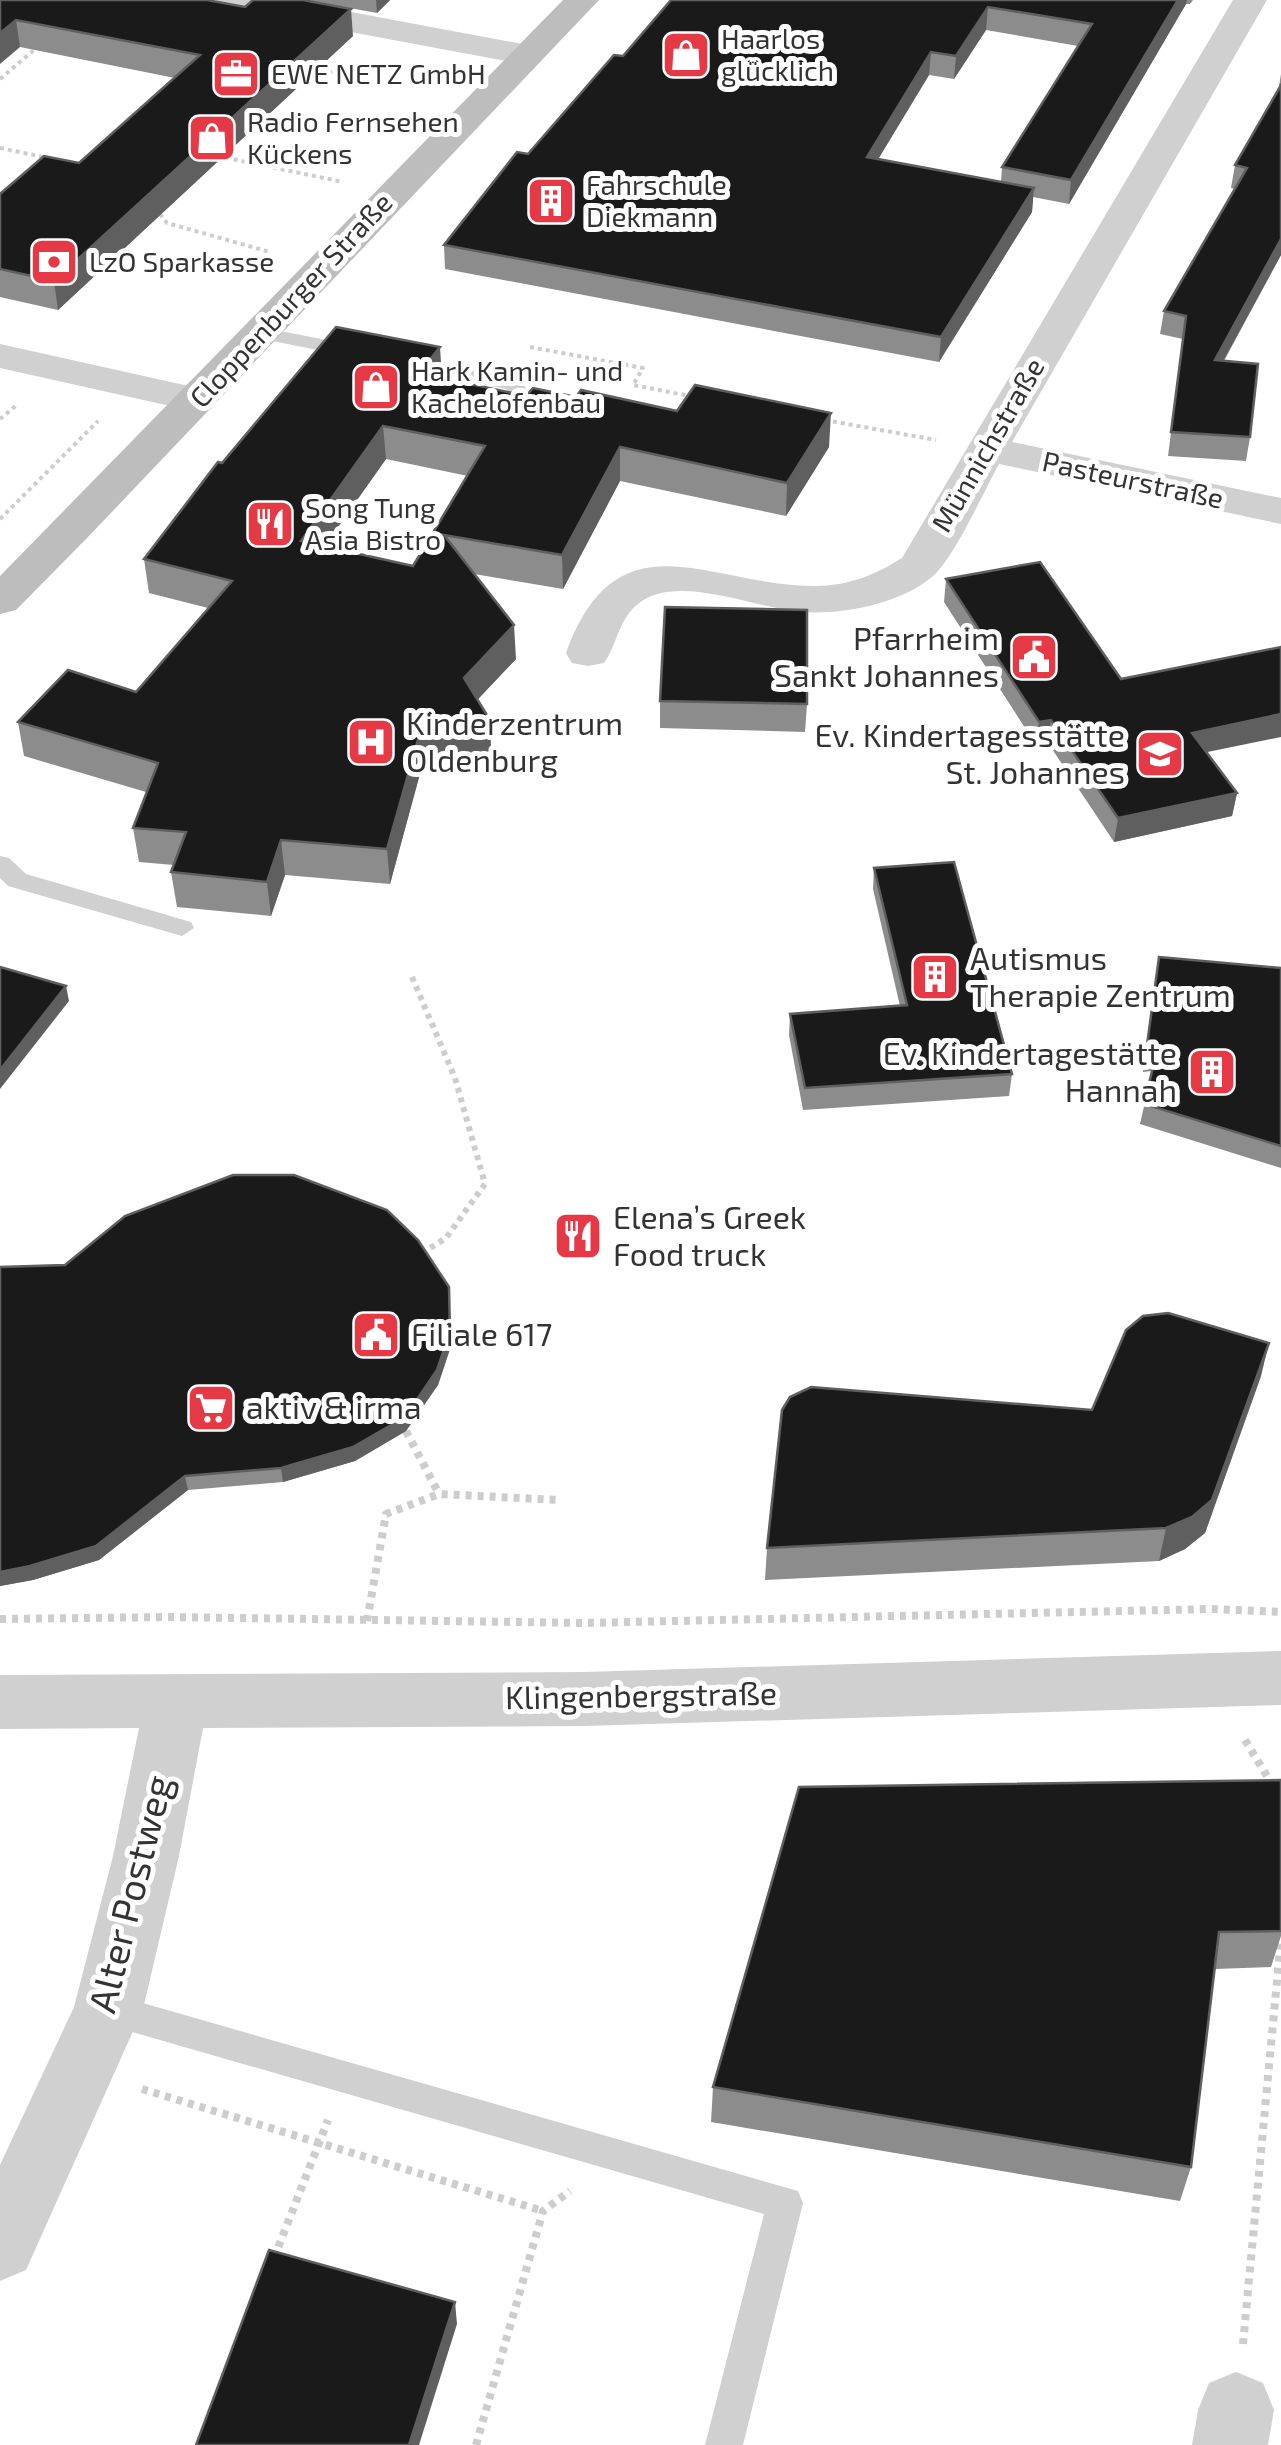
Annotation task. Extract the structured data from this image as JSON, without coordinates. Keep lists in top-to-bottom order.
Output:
{
  "streets": {
    "main road": ["Cloppenburger Straße"],
    "street": [
      "Münnichstraße",
      "Pasteurstraße",
      "Klingenbergstraße",
      "Alter Postweg"
    ]
  },
  "crossings": [
    ["Münnichstraße", "Pasteurstraße"],
    ["Klingenbergstraße", "Alter Postweg"]
  ],
  "places": {
    "shop": ["Haarlos glücklich", "Radio Fernsehen Kückens", "Hark Kamin- und Kachelofenbau"],
    "office": ["EWE NETZ GmbH"],
    "building": ["Fahrschule Diekmann", "Autismus Therapie Zentrum", "Ev. Kindertagestätte Hannah"],
    "bank": ["LzO Sparkasse"],
    "restaurant": ["Song Tung Asia Bistro", "Elena’s Greek Food truck"],
    "public building": ["Pfarrheim Sankt Johannes", "Filiale 617"],
    "hospital": ["Kinderzentrum Oldenburg"],
    "school or university": ["Ev. Kindertagesstätte St. Johannes"],
    "supermarket": ["aktiv & irma"]
  }
}
